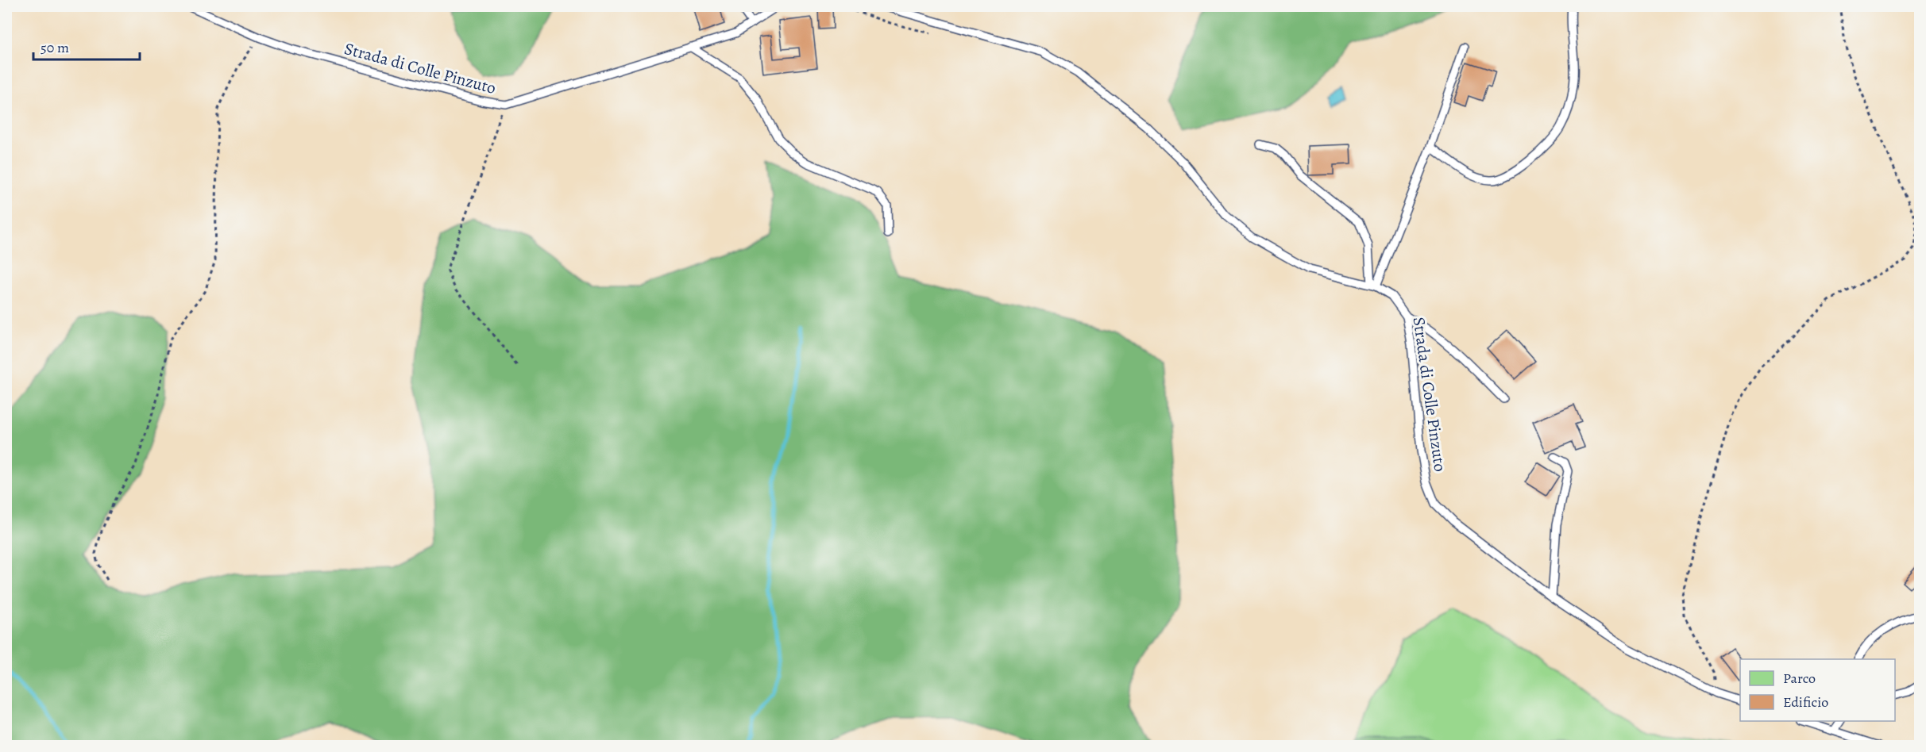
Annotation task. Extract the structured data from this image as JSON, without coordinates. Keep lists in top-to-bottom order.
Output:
{
  "streets": {
    "lane": ["Strada di Colle Pinzuto"]
  },
  "legend": ["Parco", "Edificio"],
  "scale_bar": "50 m"
}
